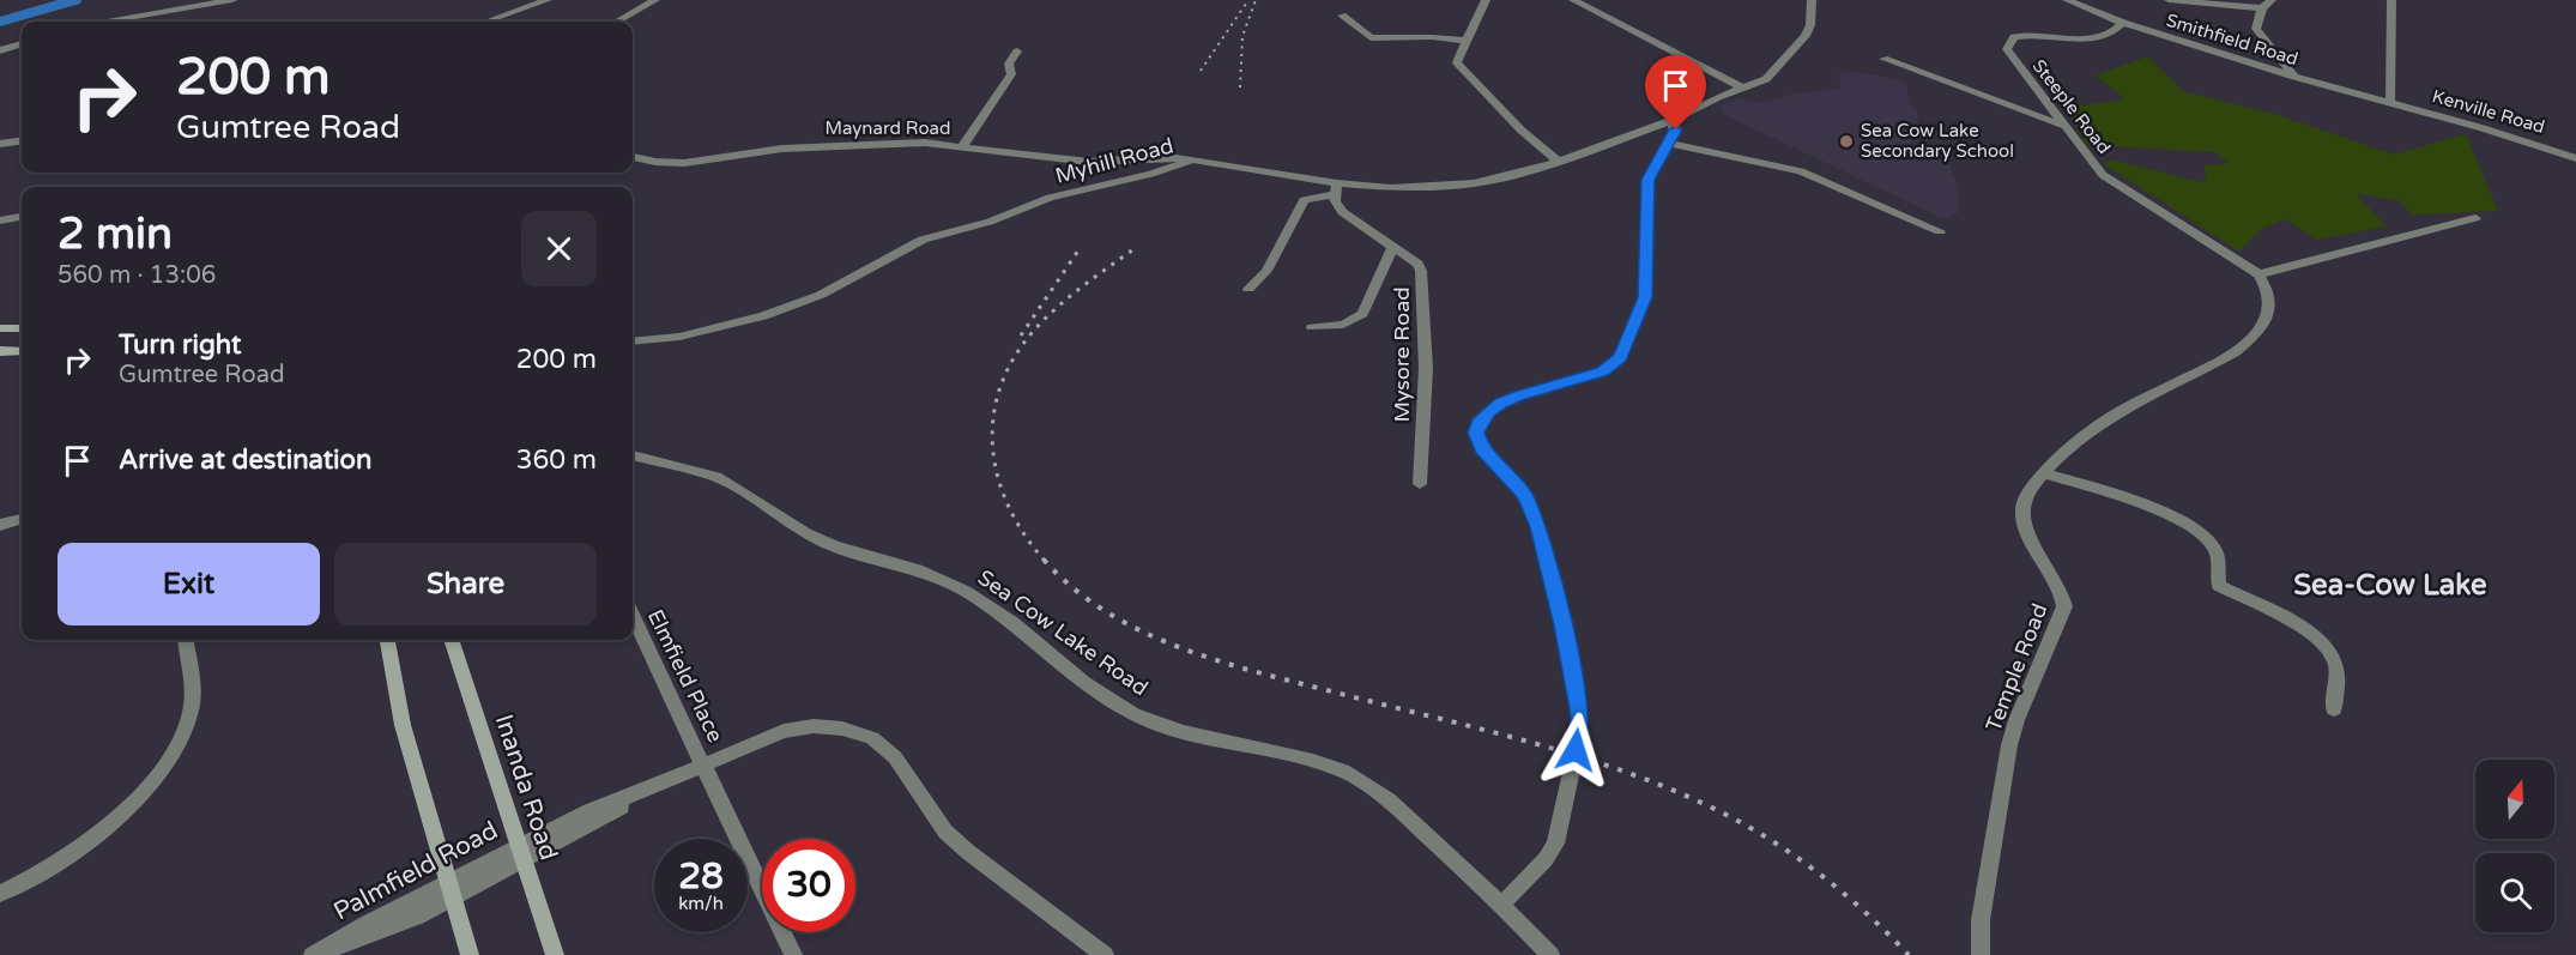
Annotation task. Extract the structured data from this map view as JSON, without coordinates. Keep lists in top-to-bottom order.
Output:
{
  "streets": {
    "main road": ["Inanda Road"],
    "street": [
      "Smithfield Road",
      "Steeple Road",
      "Kenville Road",
      "Maynard Road",
      "Myhill Road",
      "Mysore Road",
      "Sea Cow Lake Road",
      "Temple Road",
      "Elmfield Place",
      "Palmfield Road"
    ]
  },
  "crossings": [
    ["Smithfield Road", "Steeple Road"],
    ["Smithfield Road", "Kenville Road"],
    ["Steeple Road", "Temple Road"],
    ["Maynard Road", "Myhill Road"],
    ["Myhill Road", "Mysore Road"],
    ["Elmfield Place", "Palmfield Road"],
    ["Inanda Road", "Palmfield Road"]
  ],
  "districts": ["Sea-Cow Lake"],
  "places": ["Sea Cow Lake Secondary School"],
  "north": "top",
  "page": {
    "turn": ["200 m", "Gumtree Road"],
    "heading": ["2 min", "560 m · 13:06"],
    "list": [
      {
        "name": "Turn right",
        "note": "Gumtree Road",
        "value": "200 m"
      },
      {
        "name": "Arrive at destination",
        "value": "360 m"
      }
    ],
    "buttons": ["Exit", "Share"],
    "speed": "28 km/h",
    "limit": "30"
  }
}
